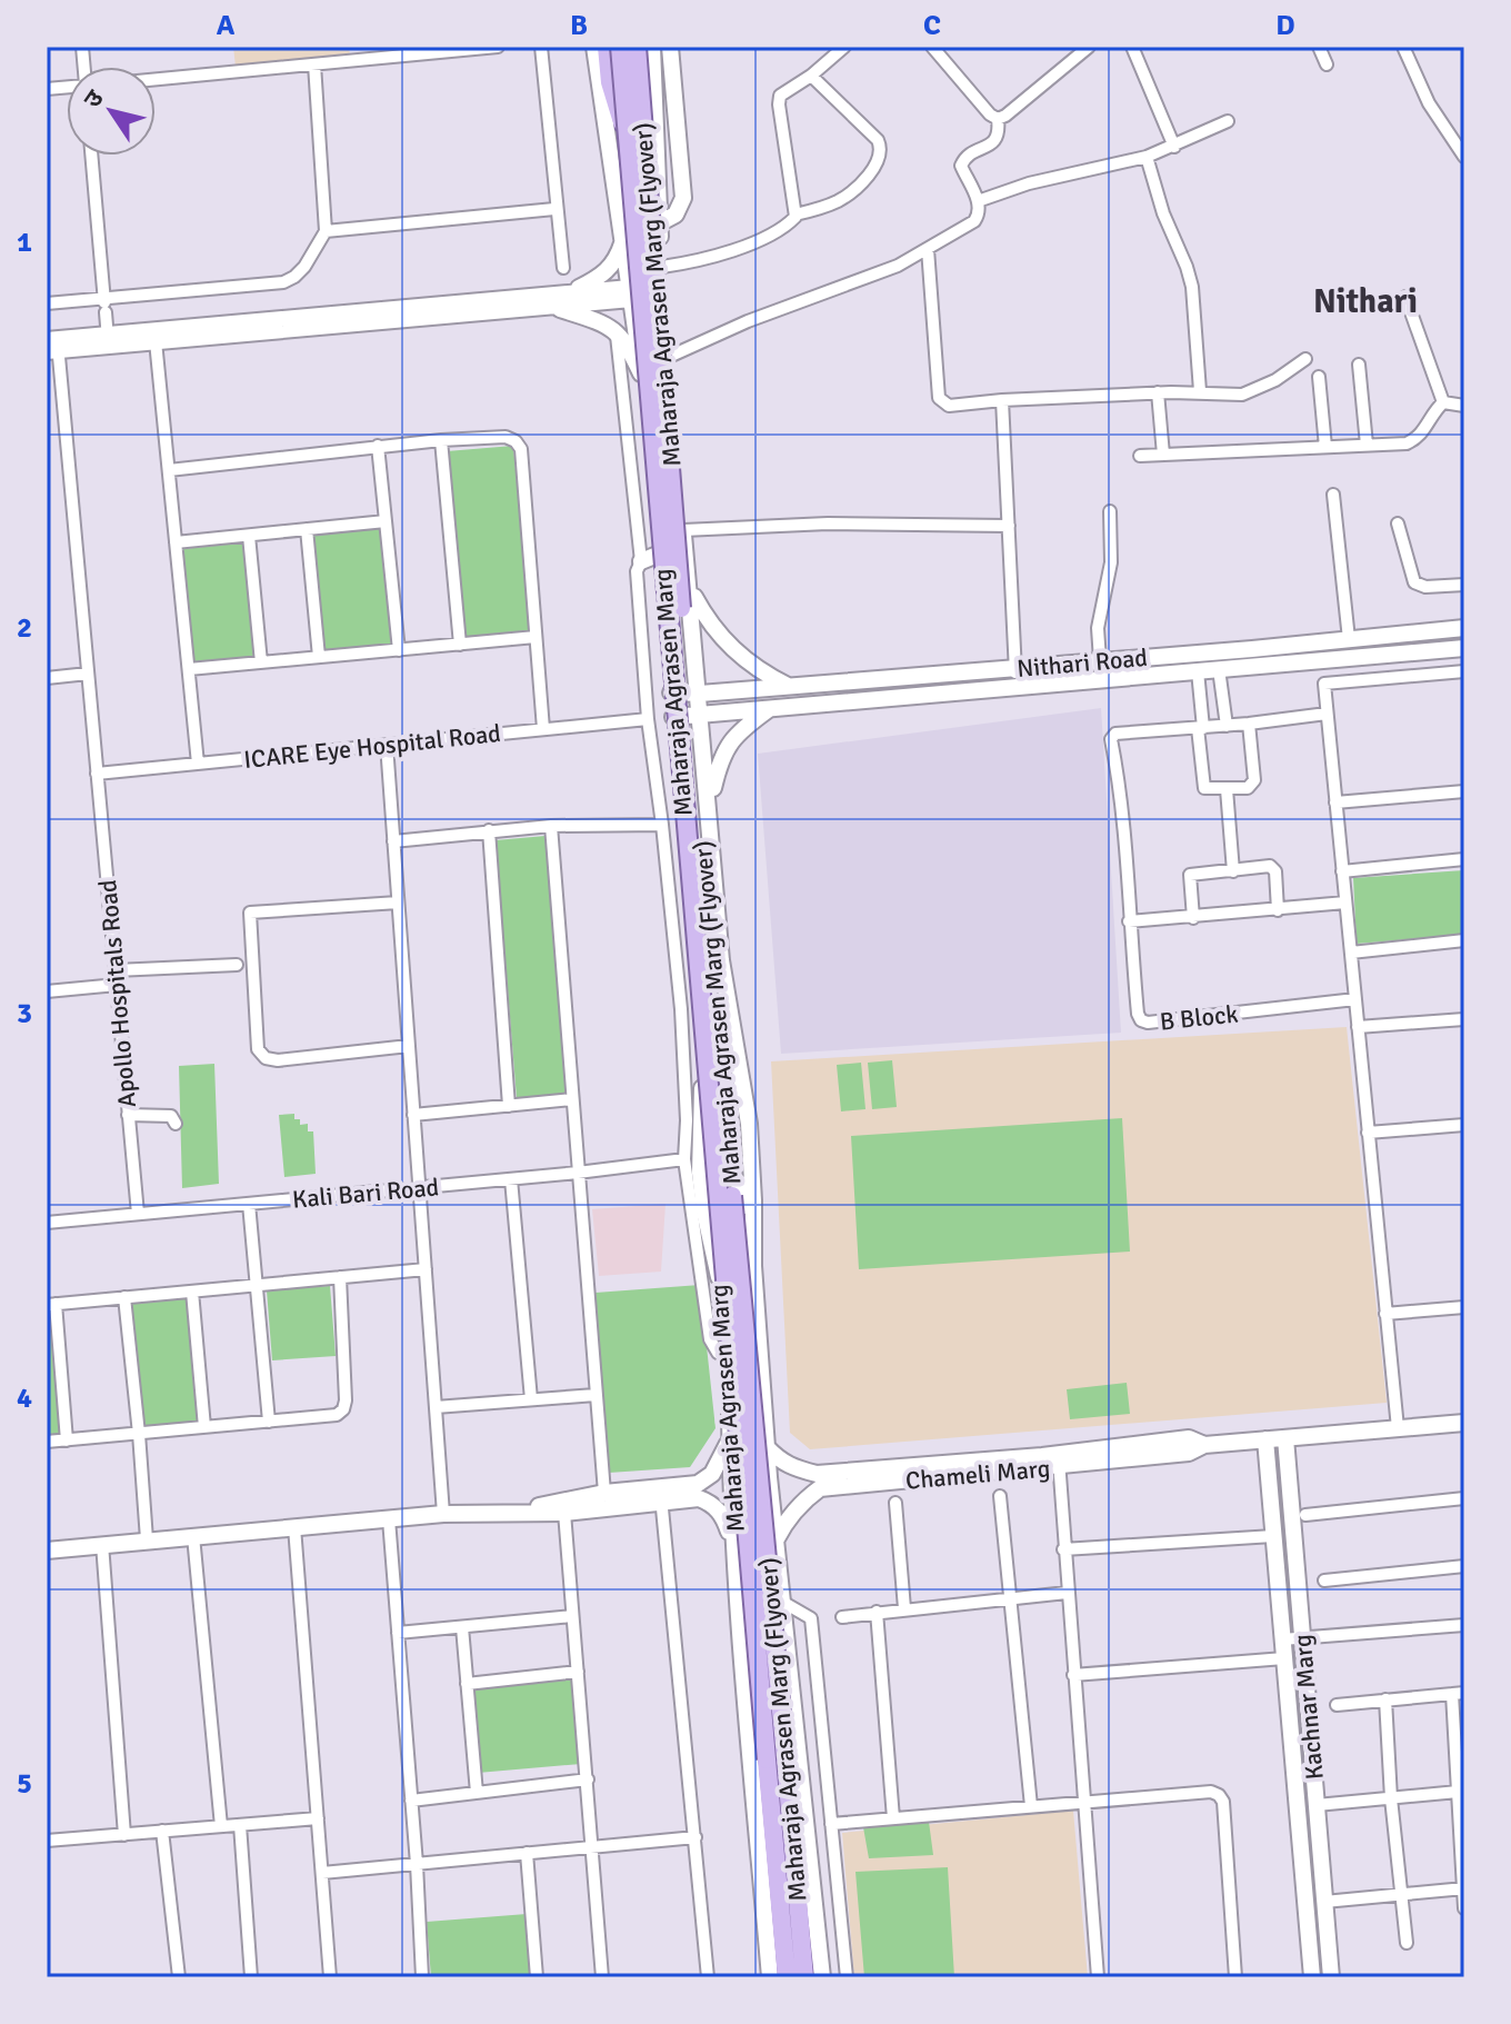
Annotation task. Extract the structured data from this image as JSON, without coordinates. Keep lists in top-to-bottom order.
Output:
{
  "streets": {
    "main road": ["Maharaja Agrasen Marg (Flyover)"],
    "street": [
      "Nithari Road",
      "Maharaja Agrasen Marg",
      "ICARE Eye Hospital Road",
      "Apollo Hospitals Road",
      "B Block",
      "Kali Bari Road",
      "Chameli Marg",
      "Kachnar Marg"
    ]
  },
  "crossings": [
    ["Nithari Road", "Maharaja Agrasen Marg"],
    ["Maharaja Agrasen Marg", "Chameli Marg"],
    ["ICARE Eye Hospital Road", "Apollo Hospitals Road"],
    ["Apollo Hospitals Road", "Kali Bari Road"],
    ["Chameli Marg", "Kachnar Marg"]
  ],
  "districts": ["Nithari"],
  "north": "top left",
  "grid": {
    "columns": [
      "A",
      "B",
      "C",
      "D"
    ],
    "rows": [
      "1",
      "2",
      "3",
      "4",
      "5"
    ]
  }
}
